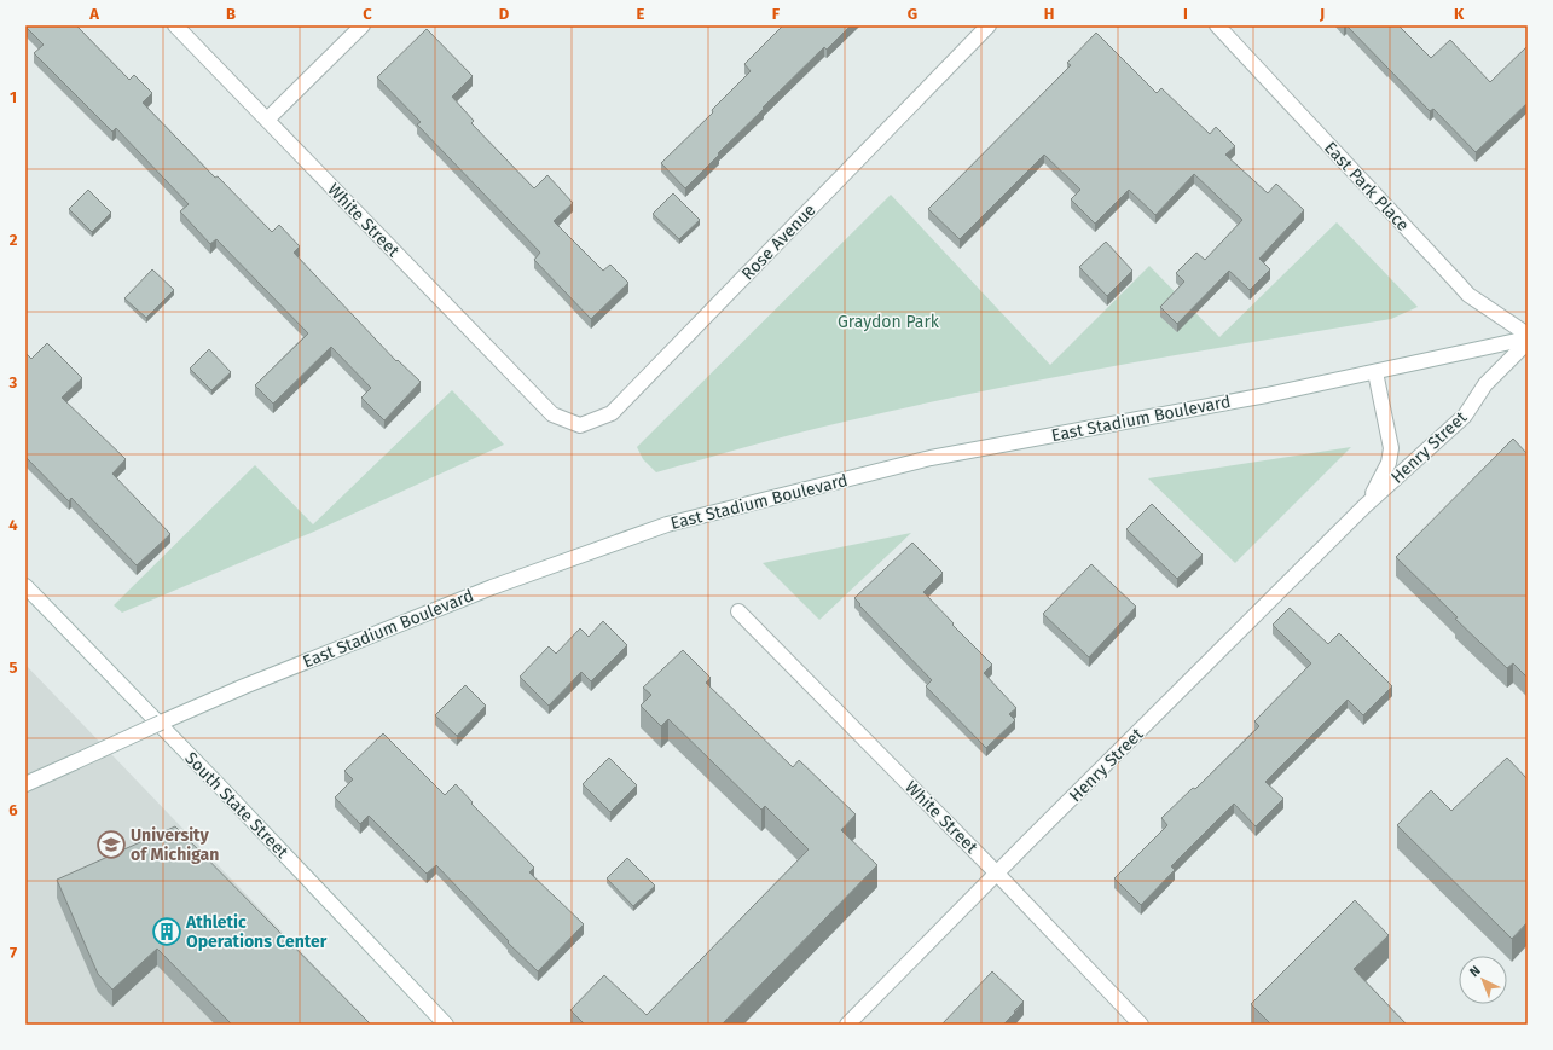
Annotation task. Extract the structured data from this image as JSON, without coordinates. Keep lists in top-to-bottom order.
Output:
{
  "streets": {
    "street": [
      "East Park Place",
      "White Street",
      "Rose Avenue",
      "East Stadium Boulevard",
      "Henry Street",
      "South State Street"
    ]
  },
  "crossings": [
    ["White Street", "Rose Avenue"],
    ["White Street", "Henry Street"],
    ["East Stadium Boulevard", "Henry Street"]
  ],
  "parks": ["Graydon Park"],
  "places": {
    "school or university": ["University of Michigan"],
    "building": ["Athletic Operations Center"]
  },
  "north": "top left",
  "grid": {
    "columns": [
      "A",
      "B",
      "C",
      "D",
      "E",
      "F",
      "G",
      "H",
      "I",
      "J",
      "K"
    ],
    "rows": [
      "1",
      "2",
      "3",
      "4",
      "5",
      "6",
      "7"
    ]
  }
}
